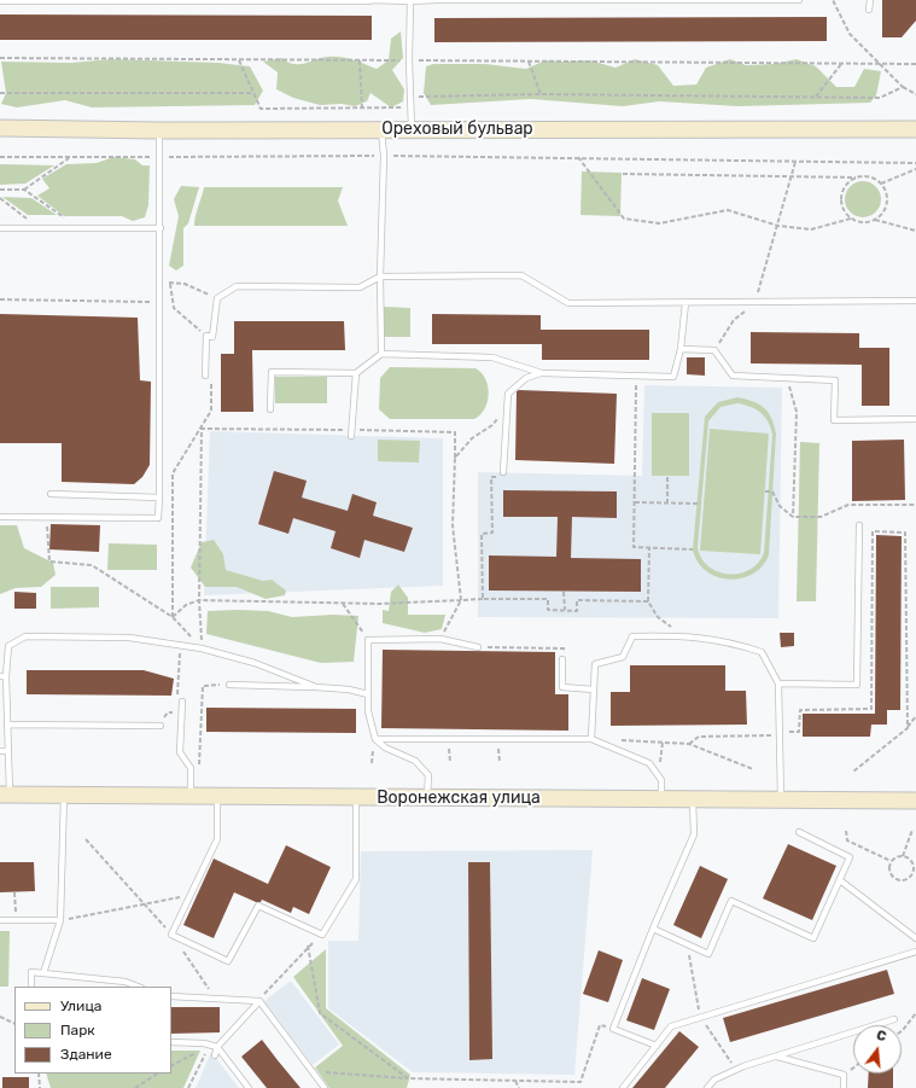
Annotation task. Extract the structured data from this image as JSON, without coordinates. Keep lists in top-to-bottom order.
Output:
{
  "streets": {
    "main road": ["Ореховый бульвар", "Воронежская улица"]
  },
  "legend": ["Улица", "Парк", "Здание"],
  "north": "top"
}
